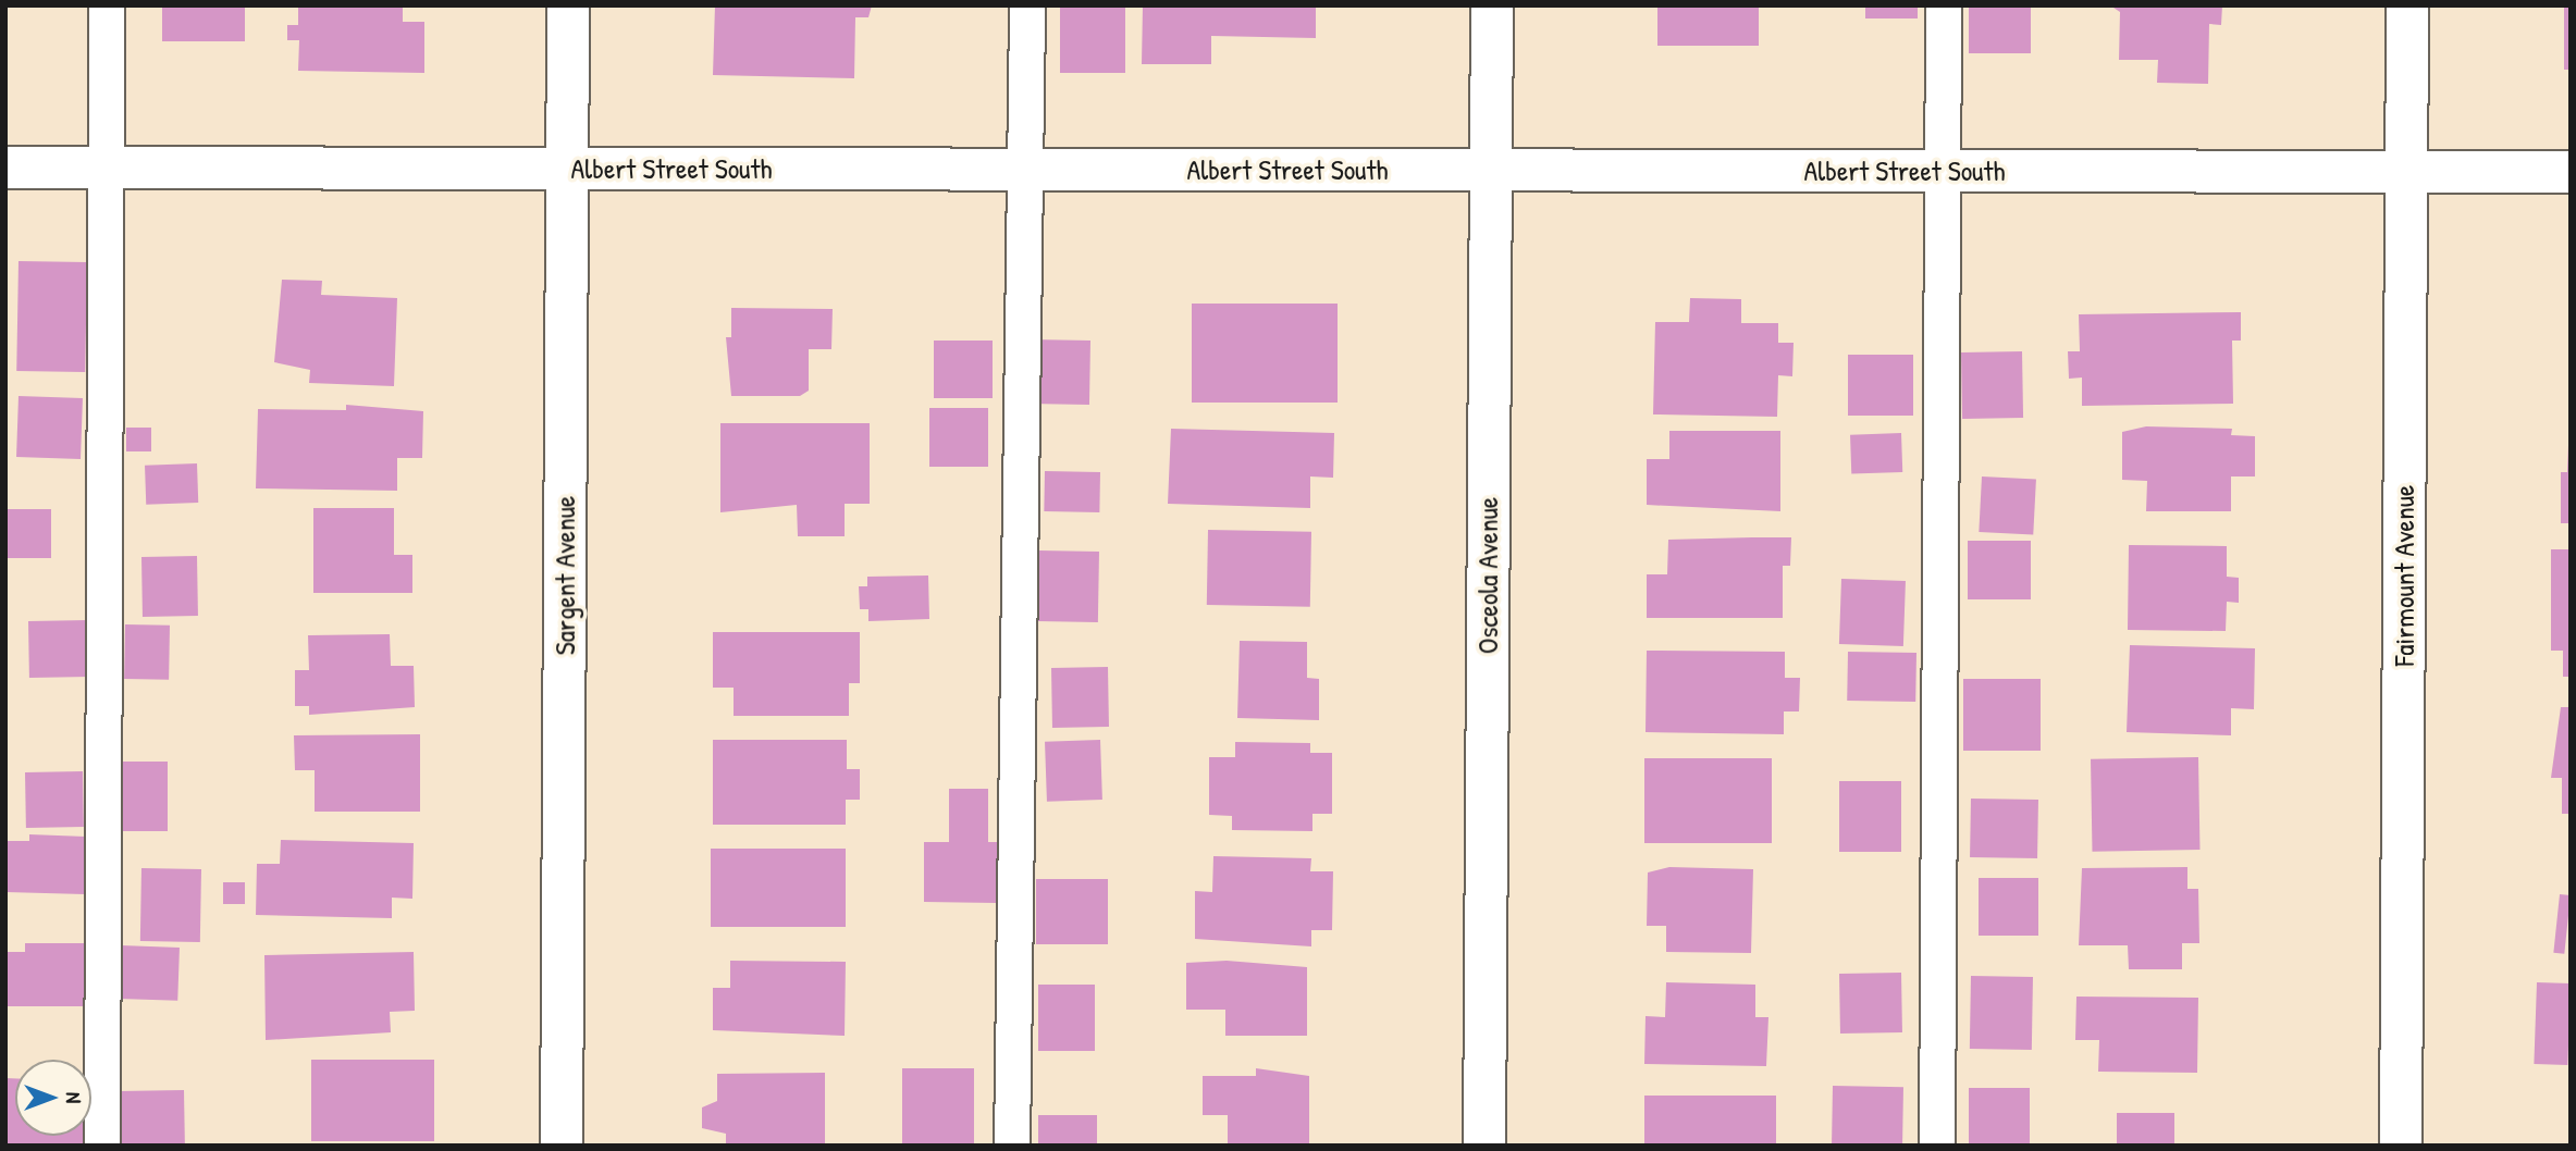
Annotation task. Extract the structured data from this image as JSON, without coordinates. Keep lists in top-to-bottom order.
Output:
{
  "streets": {
    "street": [
      "Albert Street South",
      "Sargent Avenue",
      "Osceola Avenue",
      "Fairmount Avenue"
    ]
  },
  "crossings": [
    ["Albert Street South", "Sargent Avenue"],
    ["Albert Street South", "Osceola Avenue"],
    ["Albert Street South", "Fairmount Avenue"]
  ],
  "north": "right"
}
